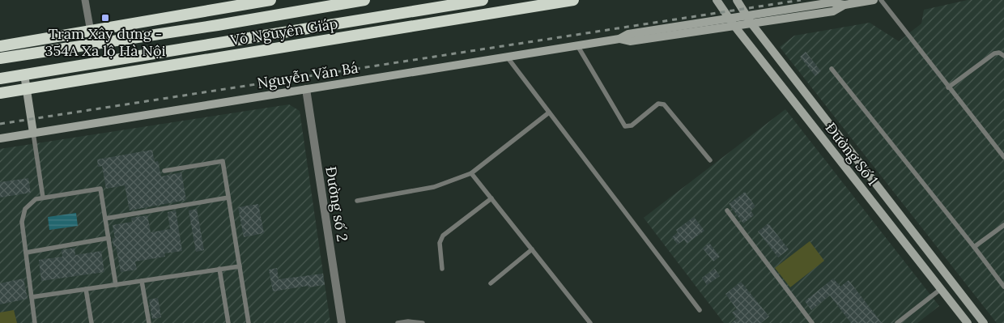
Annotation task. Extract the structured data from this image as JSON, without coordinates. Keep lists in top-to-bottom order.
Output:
{
  "streets": {
    "highway": ["Võ Nguyên Giáp"],
    "main road": ["Nguyễn Văn Bá", "Đường Số 1"],
    "street": ["Đường số 2"]
  },
  "crossings": [
    ["Nguyễn Văn Bá", "Đường Số 1"],
    ["Nguyễn Văn Bá", "Đường số 2"]
  ],
  "places": {
    "transit": ["Trạm Xây dựng - 354A Xa lộ Hà Nội"]
  }
}
